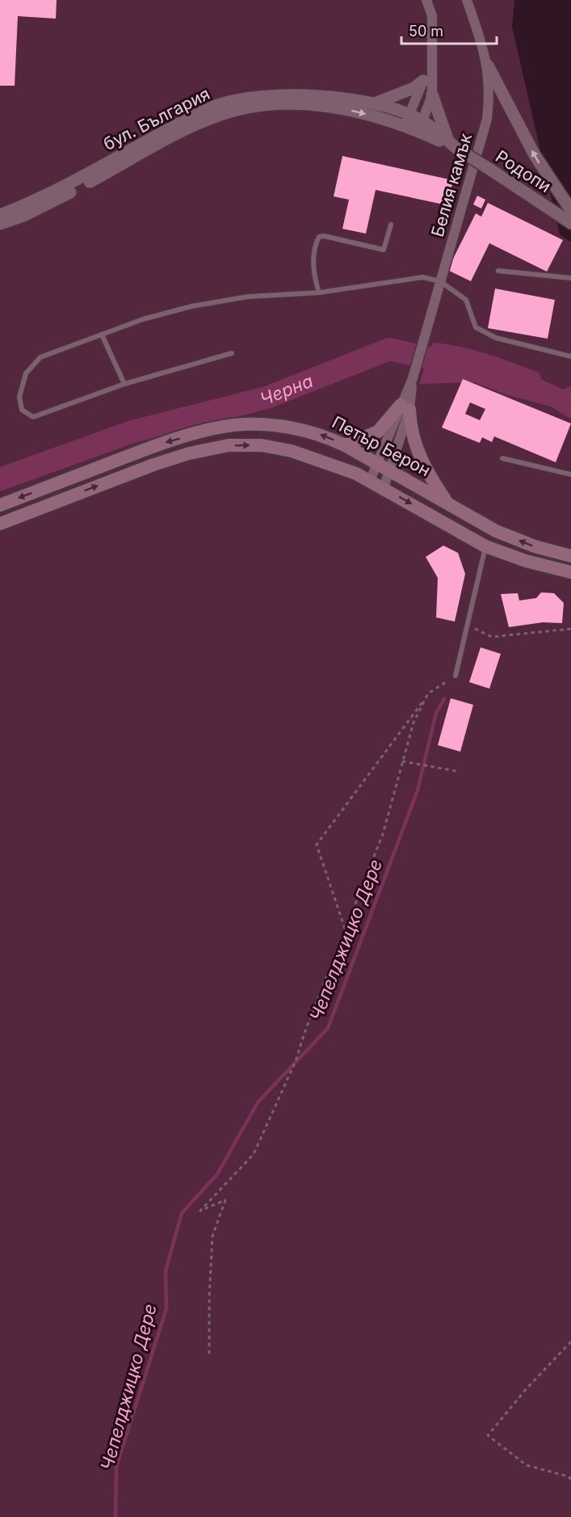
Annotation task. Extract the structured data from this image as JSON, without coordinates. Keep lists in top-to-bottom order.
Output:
{
  "streets": {
    "main road": ["Петър Берон"],
    "street": ["бул. България", "Родопи", "Белия камък"]
  },
  "crossings": [
    ["бул. България", "Родопи"],
    ["Белия камък", "Петър Берон"]
  ],
  "water": ["Черна", "Чепелджицко Дере"],
  "scale_bar": "50 m"
}
